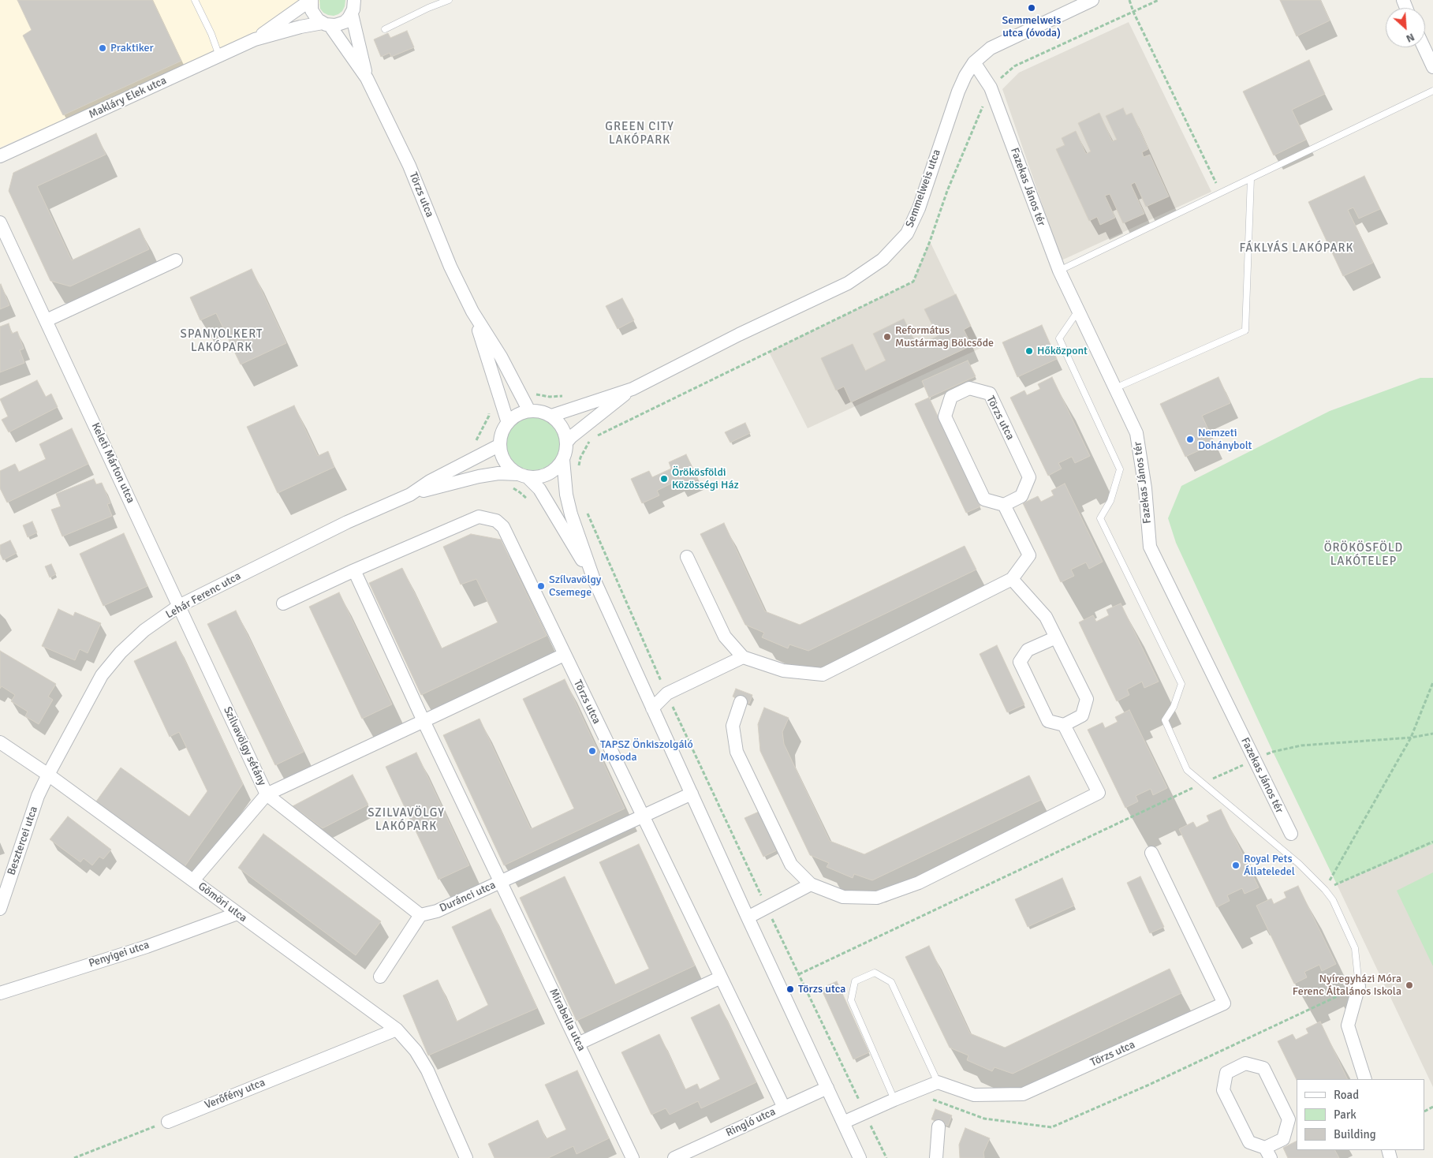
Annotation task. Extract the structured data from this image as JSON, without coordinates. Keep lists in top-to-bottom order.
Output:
{
  "streets": {
    "street": [
      "Makláry Elek utca",
      "Fazekas János tér",
      "Semmelweis utca",
      "Törzs utca",
      "Keleti Márton utca",
      "Lehár Ferenc utca",
      "Szilvavölgy sétány",
      "Besztercei utca",
      "Duránci utca",
      "Gömöri utca",
      "Penyigei utca",
      "Mirabella utca",
      "Verőfény utca",
      "Ringló utca"
    ]
  },
  "crossings": [
    ["Makláry Elek utca", "Törzs utca"],
    ["Fazekas János tér", "Semmelweis utca"],
    ["Semmelweis utca", "Törzs utca"],
    ["Semmelweis utca", "Lehár Ferenc utca"],
    ["Törzs utca", "Lehár Ferenc utca"],
    ["Törzs utca", "Szilvavölgy sétány"],
    ["Törzs utca", "Duránci utca"],
    ["Törzs utca", "Ringló utca"],
    ["Keleti Márton utca", "Lehár Ferenc utca"],
    ["Keleti Márton utca", "Szilvavölgy sétány"],
    ["Lehár Ferenc utca", "Szilvavölgy sétány"],
    ["Lehár Ferenc utca", "Besztercei utca"],
    ["Lehár Ferenc utca", "Gömöri utca"],
    ["Szilvavölgy sétány", "Mirabella utca"],
    ["Besztercei utca", "Gömöri utca"],
    ["Duránci utca", "Mirabella utca"],
    ["Gömöri utca", "Penyigei utca"],
    ["Gömöri utca", "Verőfény utca"]
  ],
  "districts": [
    "GREEN CITY LAKÓPARK",
    "FÁKLYÁS LAKÓPARK",
    "SPANYOLKERT LAKÓPARK",
    "ÖRÖKÖSFÖLD LAKÓTELEP",
    "SZILVAVÖLGY LAKÓPARK"
  ],
  "places": [
    "Semmelweis utca (óvoda)",
    "Praktiker",
    "Református Mustármag Bölcsőde",
    "Hőközpont",
    "Nemzeti Dohánybolt",
    "Örökösföldi Közösségi Ház",
    "Szílvavölgy Csemege",
    "TAPSZ Önkiszolgáló Mosoda",
    "Royal Pets Állateledel",
    "Nyíregyházi Móra Ferenc Általános Iskola",
    "Törzs utca"
  ],
  "legend": ["Road", "Park", "Building"],
  "north": "bottom right"
}
